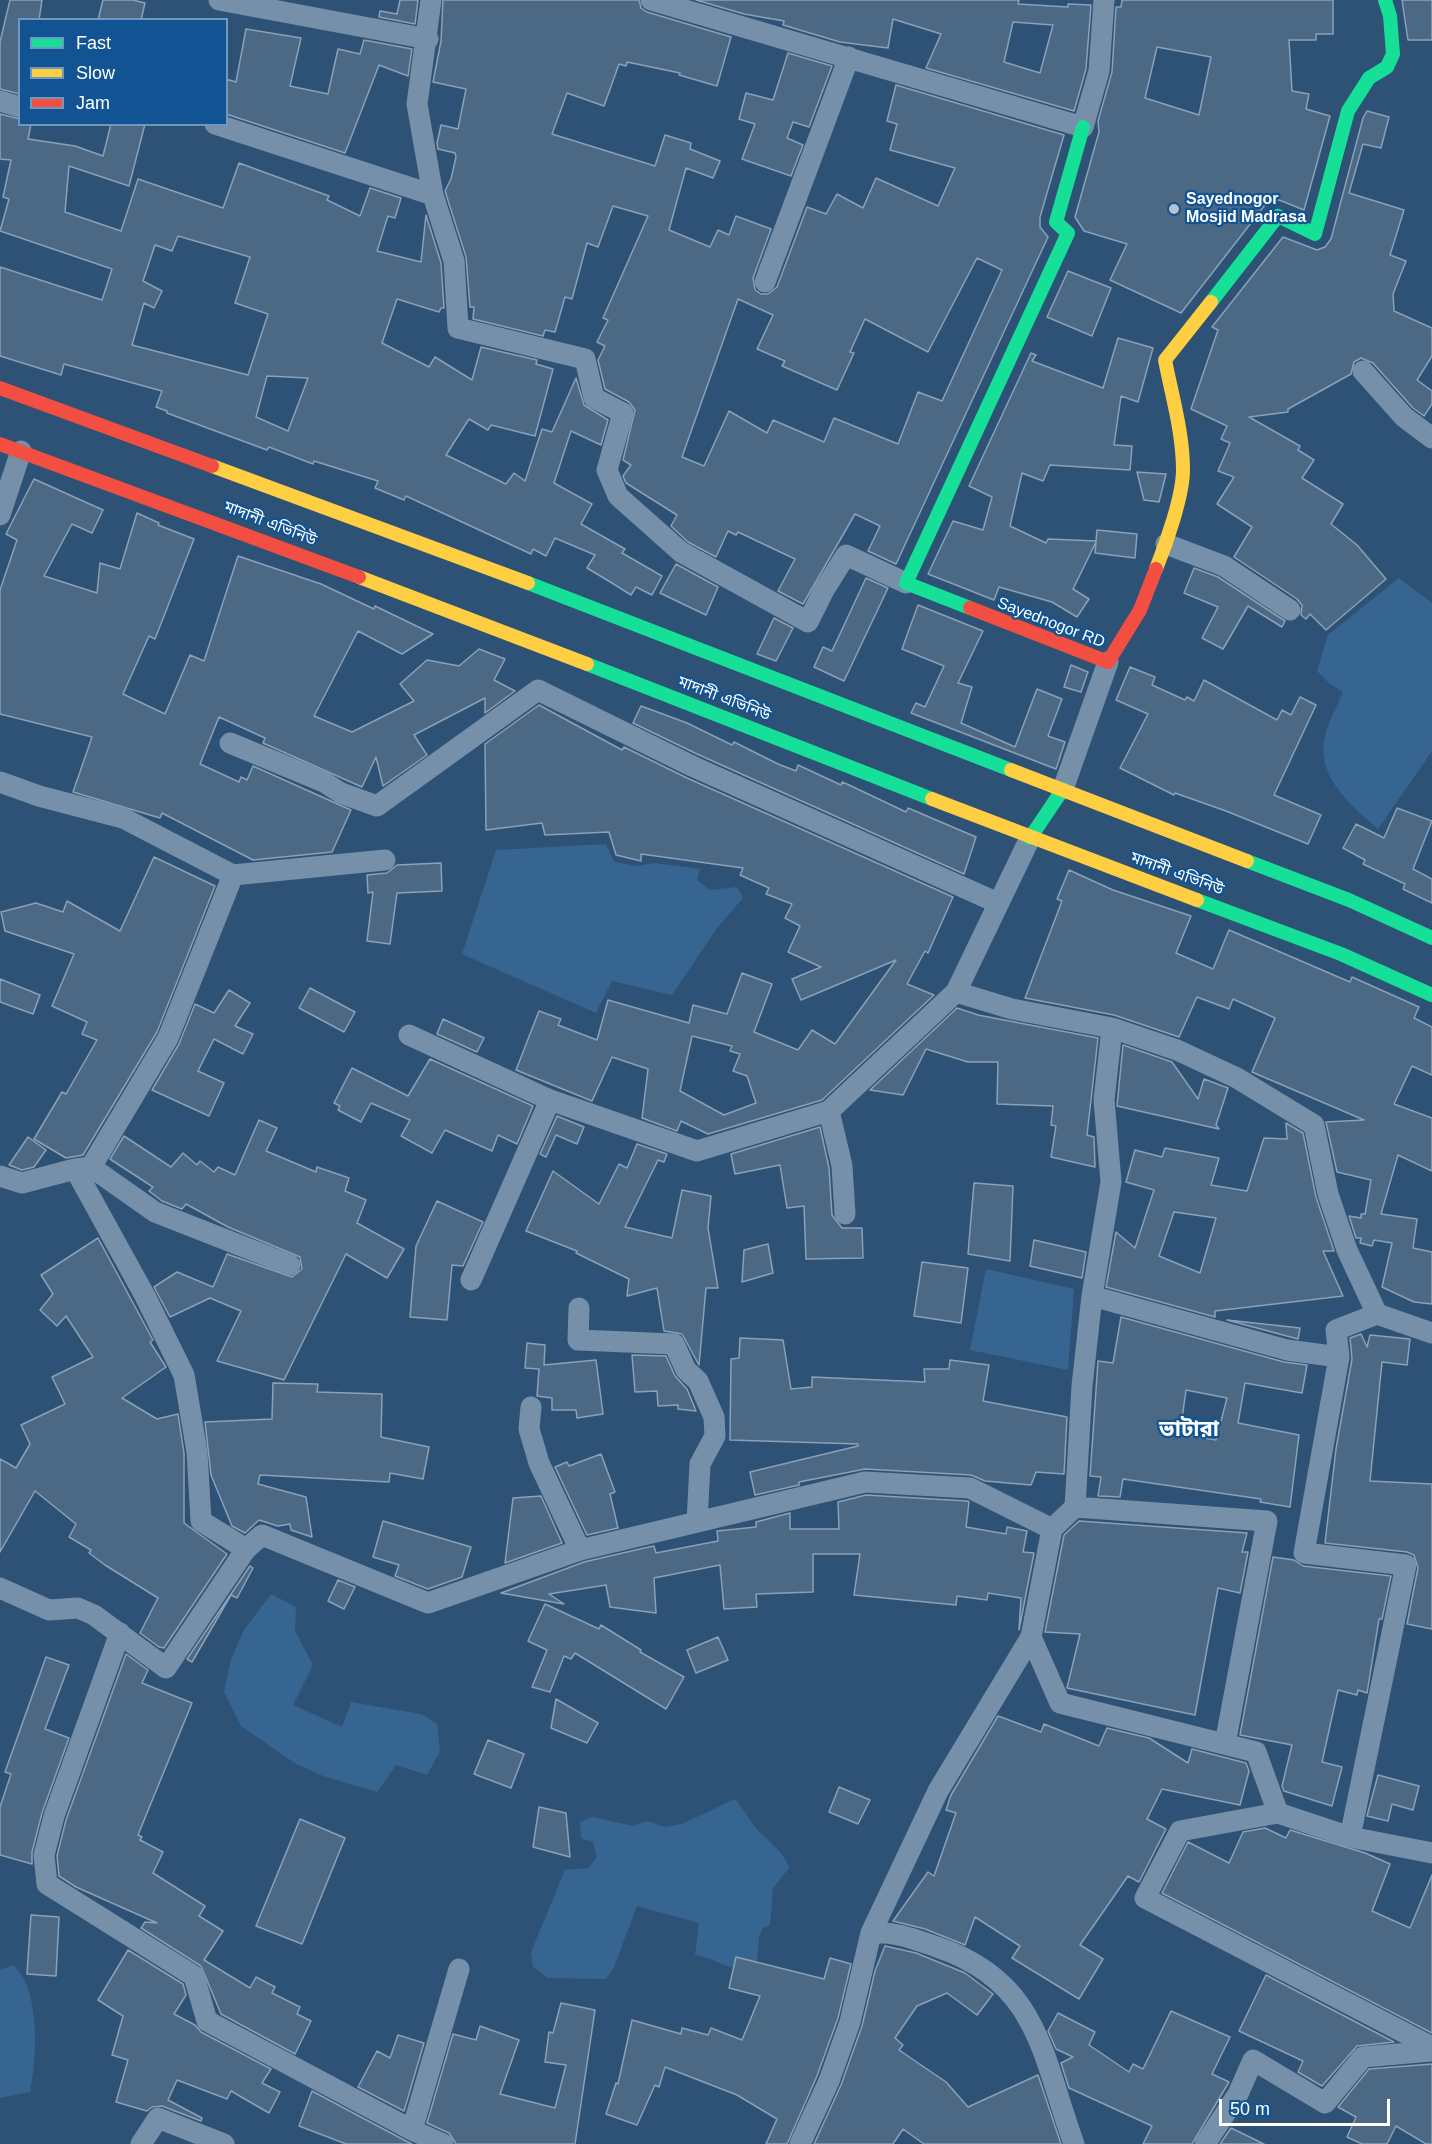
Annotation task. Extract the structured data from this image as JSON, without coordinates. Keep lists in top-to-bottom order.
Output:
{
  "streets": {
    "main road": ["মাদানী এভিনিউ", "Sayednogor RD"]
  },
  "districts": ["ভাটারা"],
  "places": ["Sayednogor Mosjid Madrasa"],
  "legend": ["Fast", "Slow", "Jam"],
  "scale_bar": "50 m"
}
